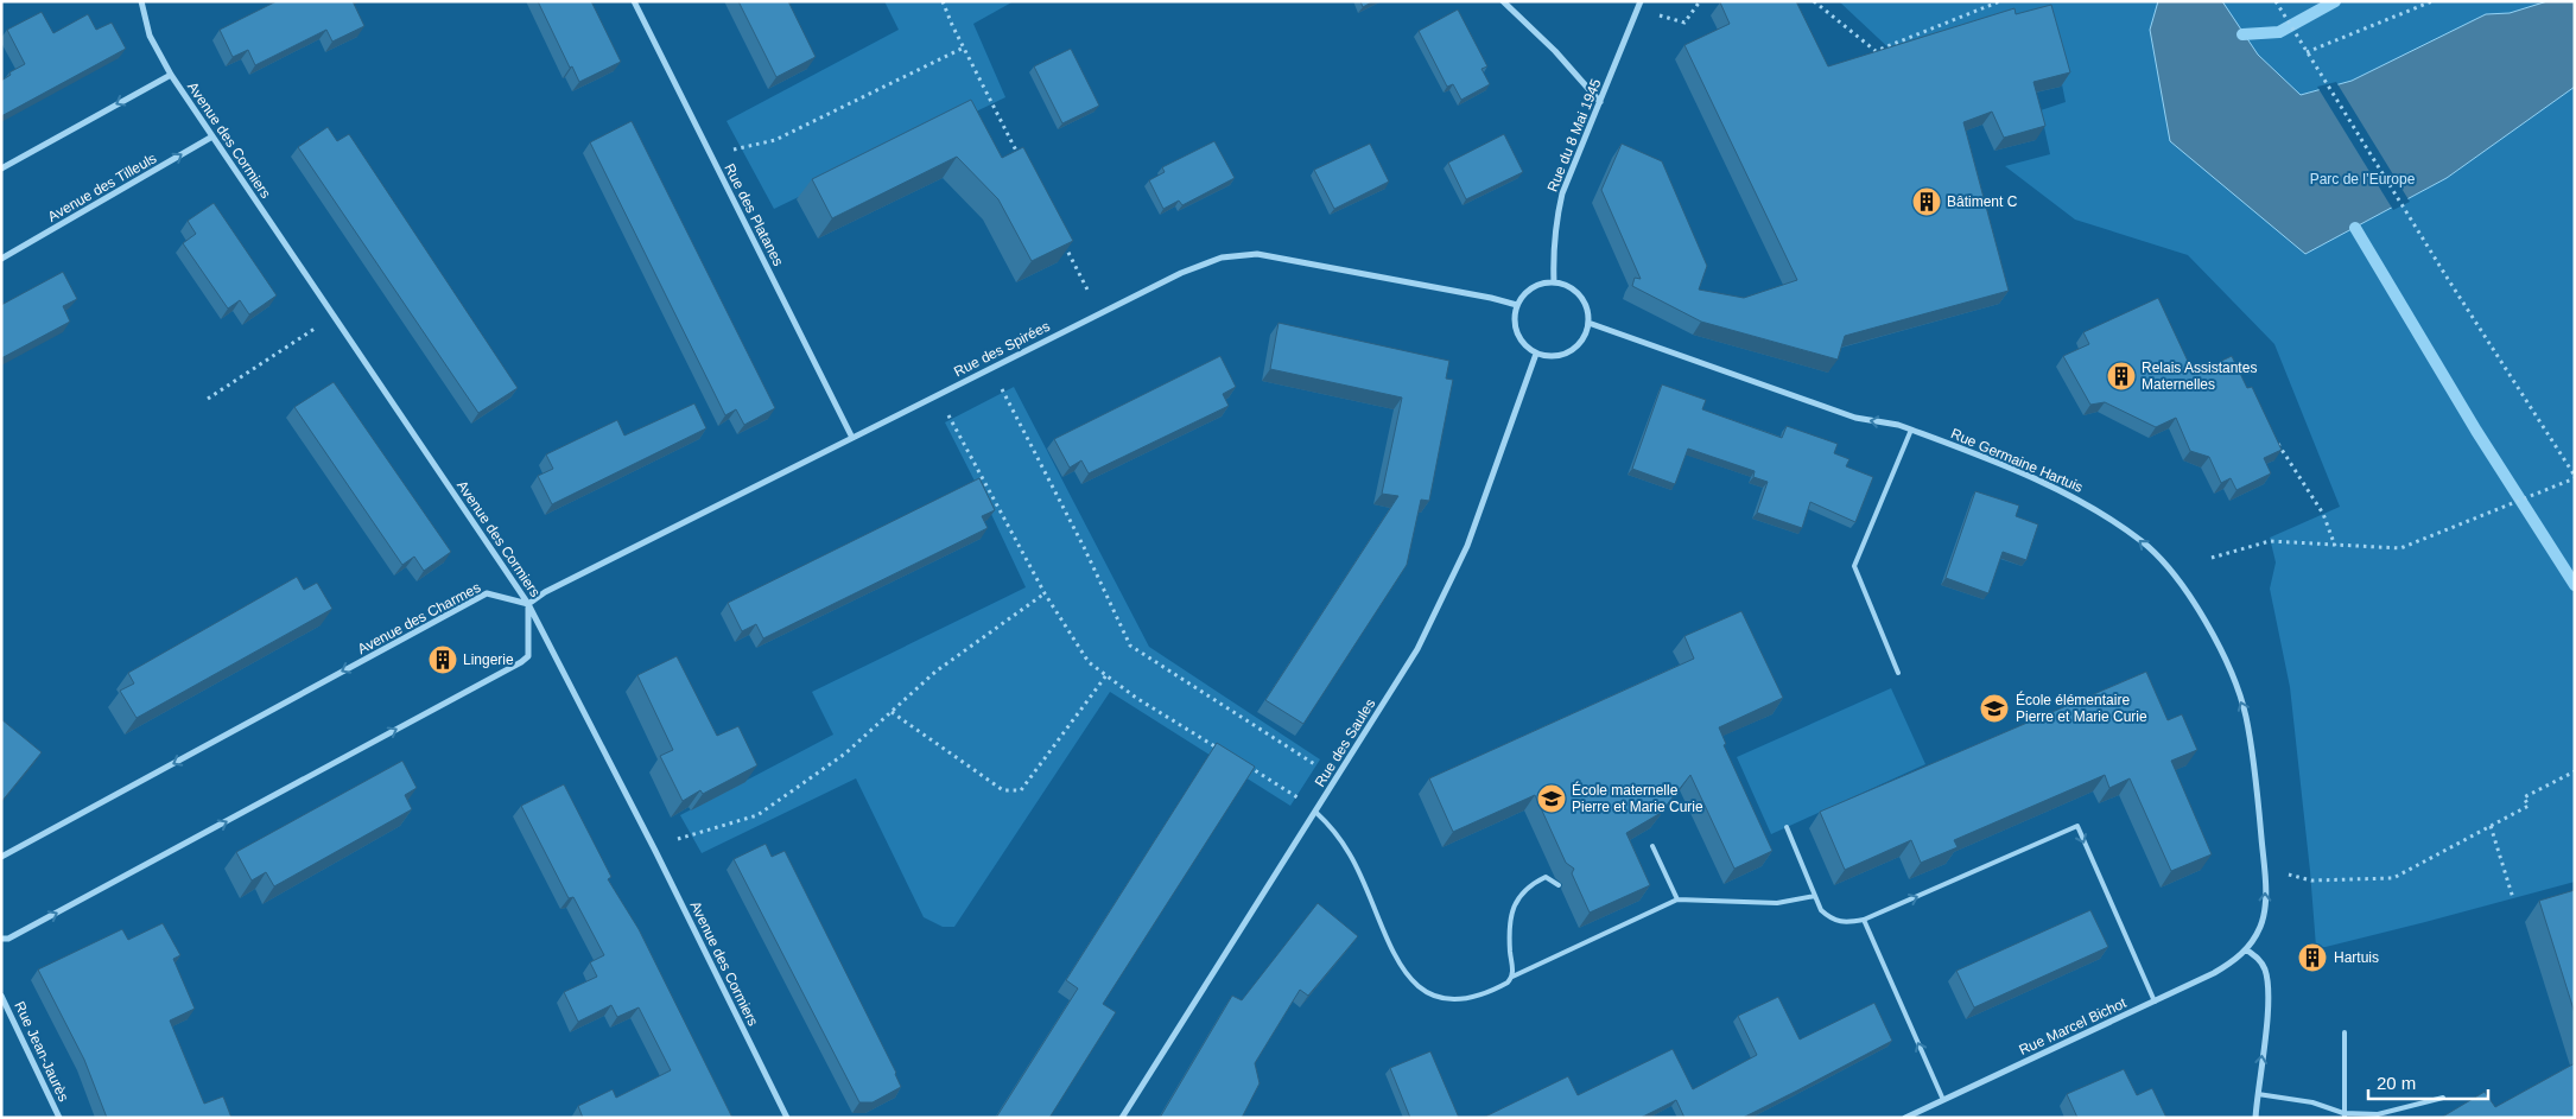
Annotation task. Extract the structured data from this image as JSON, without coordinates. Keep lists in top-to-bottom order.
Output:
{
  "streets": {
    "street": [
      "Rue du 8 Mai 1945",
      "Avenue des Cormiers",
      "Avenue des Tilleuls",
      "Rue des Platanes",
      "Rue des Spirées",
      "Rue Germaine Hartuis",
      "Avenue des Charmes",
      "Rue des Saules",
      "Rue Marcel Bichot",
      "Rue Jean-Jaurès"
    ]
  },
  "crossings": [
    ["Rue du 8 Mai 1945", "Rue des Spirées"],
    ["Rue du 8 Mai 1945", "Rue Germaine Hartuis"],
    ["Rue du 8 Mai 1945", "Rue des Saules"],
    ["Avenue des Cormiers", "Avenue des Tilleuls"],
    ["Avenue des Cormiers", "Rue des Spirées"],
    ["Avenue des Cormiers", "Avenue des Charmes"],
    ["Rue des Platanes", "Rue des Spirées"],
    ["Rue des Spirées", "Rue Germaine Hartuis"],
    ["Rue des Spirées", "Avenue des Charmes"],
    ["Rue des Spirées", "Rue des Saules"],
    ["Rue Germaine Hartuis", "Rue des Saules"],
    ["Rue Germaine Hartuis", "Rue Marcel Bichot"]
  ],
  "one_way": ["Avenue des Tilleuls", "Rue Germaine Hartuis", "Avenue des Charmes"],
  "parks": ["Parc de l’Europe"],
  "places": {
    "building": [
      "Bâtiment C",
      "Relais Assistantes Maternelles",
      "Lingerie",
      "Hartuis"
    ],
    "school or university": ["École élémentaire Pierre et Marie Curie", "École maternelle Pierre et Marie Curie"]
  },
  "scale_bar": "20 m"
}
